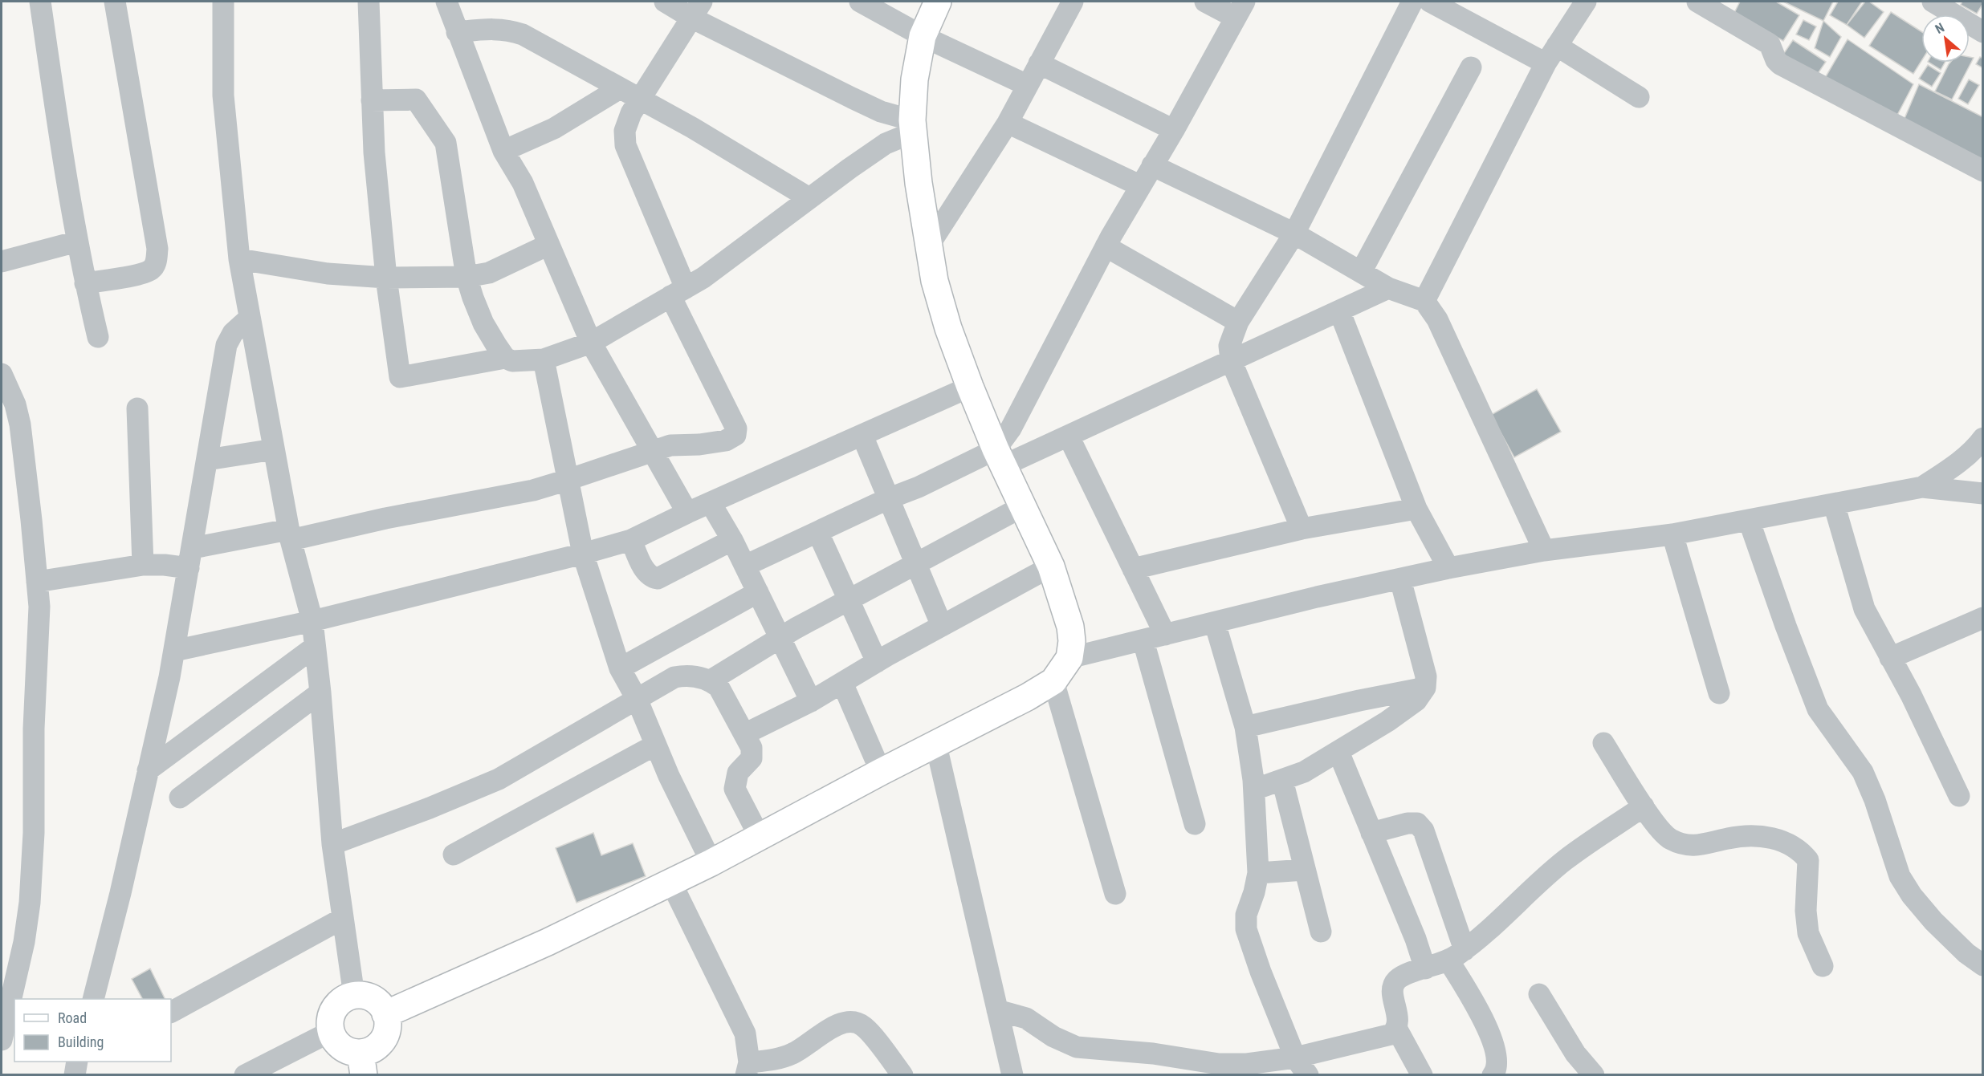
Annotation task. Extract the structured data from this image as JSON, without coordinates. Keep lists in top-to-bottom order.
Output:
{
  "legend": ["Road", "Building"],
  "north": "top left"
}
